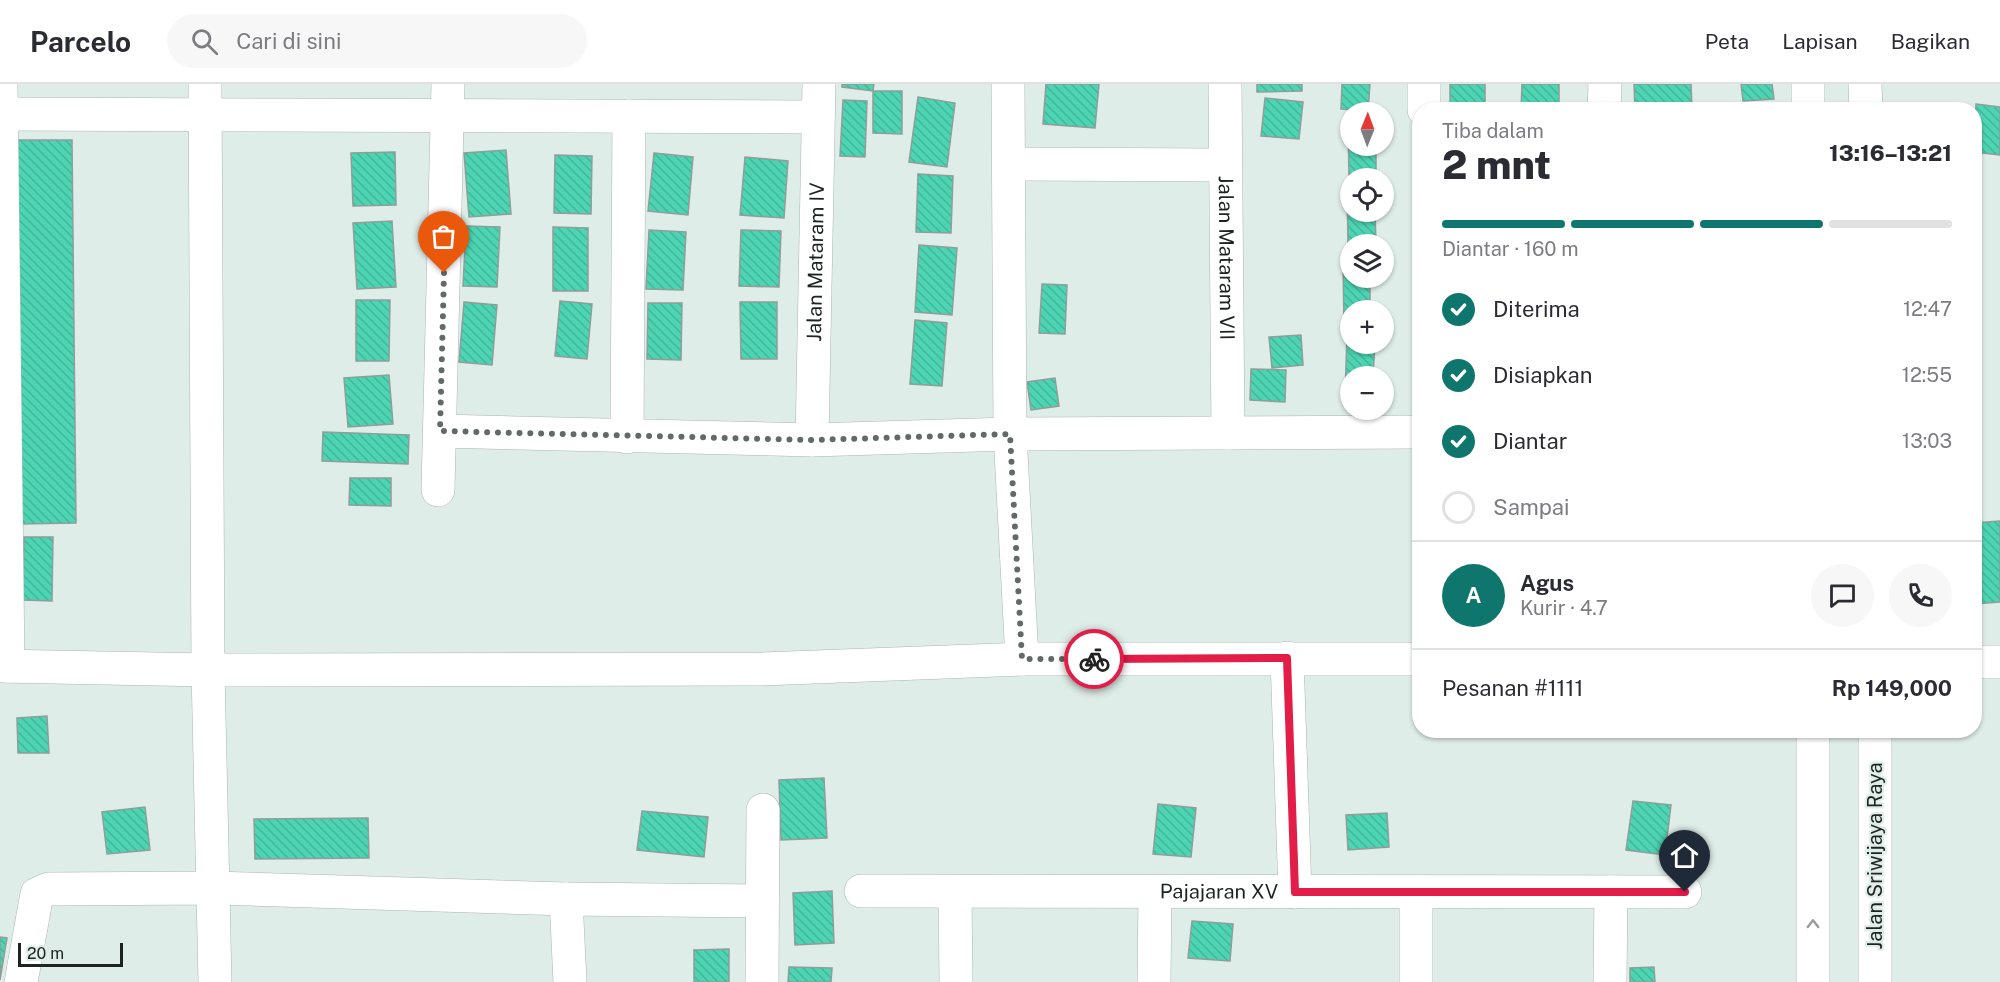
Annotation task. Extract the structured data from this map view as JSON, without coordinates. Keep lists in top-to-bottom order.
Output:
{
  "streets": {
    "street": [
      "Jalan Mataram VII",
      "Jalan Mataram IV",
      "Jalan Sriwijaya Raya",
      "Pajajaran XV"
    ]
  },
  "scale_bar": "20 m",
  "north": "top",
  "page": {
    "header": "Parcelo",
    "search": "Cari di sini",
    "nav": ["Peta", "Lapisan", "Bagikan"],
    "map_buttons": ["+", "−"],
    "heading": ["2 mnt", "Tiba dalam", "13:16–13:21"],
    "panel": [
      "Agus",
      "Kurir · 4.7",
      "Pesanan #1111",
      "Rp 149,000"
    ],
    "bar": "Diantar · 160 m",
    "list": [
      ["Diterima", "12:47"],
      ["Disiapkan", "12:55"],
      ["Diantar", "13:03"],
      "Sampai"
    ],
    "round": "A",
    "scale": "20 m"
  }
}
